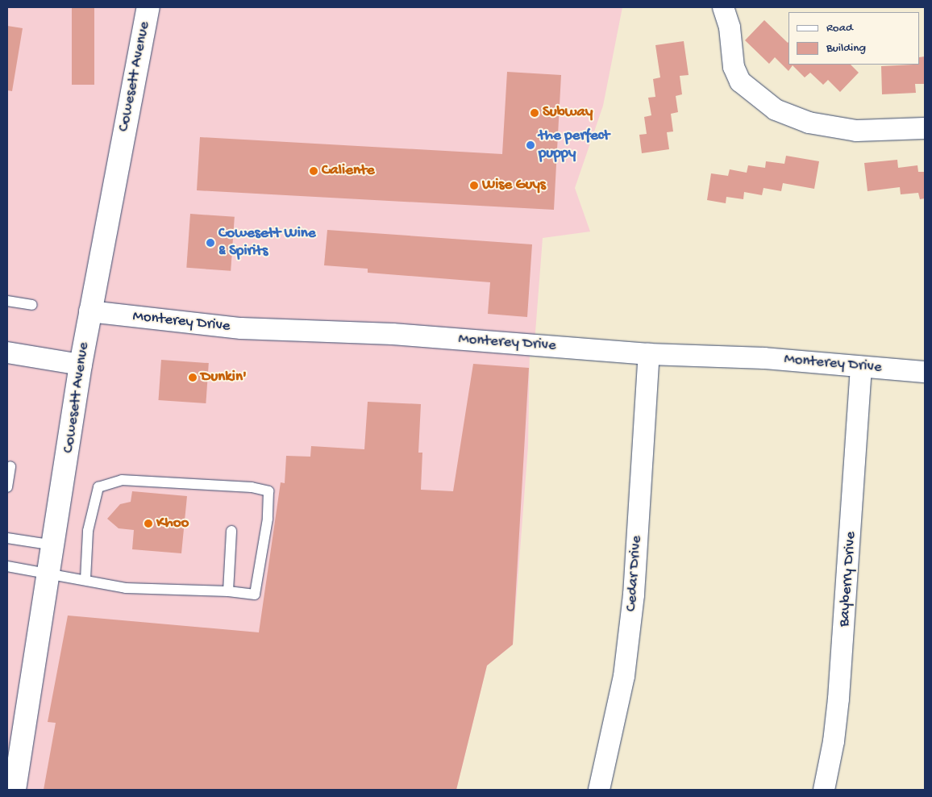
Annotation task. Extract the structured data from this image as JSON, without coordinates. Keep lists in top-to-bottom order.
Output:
{
  "streets": {
    "main road": ["Cowesett Avenue"],
    "street": ["Monterey Drive", "Cedar Drive", "Bayberry Drive"]
  },
  "crossings": [
    ["Cowesett Avenue", "Monterey Drive"],
    ["Monterey Drive", "Cedar Drive"],
    ["Monterey Drive", "Bayberry Drive"]
  ],
  "places": [
    "Subway",
    "the perfect puppy",
    "Caliente",
    "Wise Guys",
    "Cowesett Wine & Spirits",
    "Dunkin'",
    "Khoo"
  ],
  "legend": ["Road", "Building"]
}
